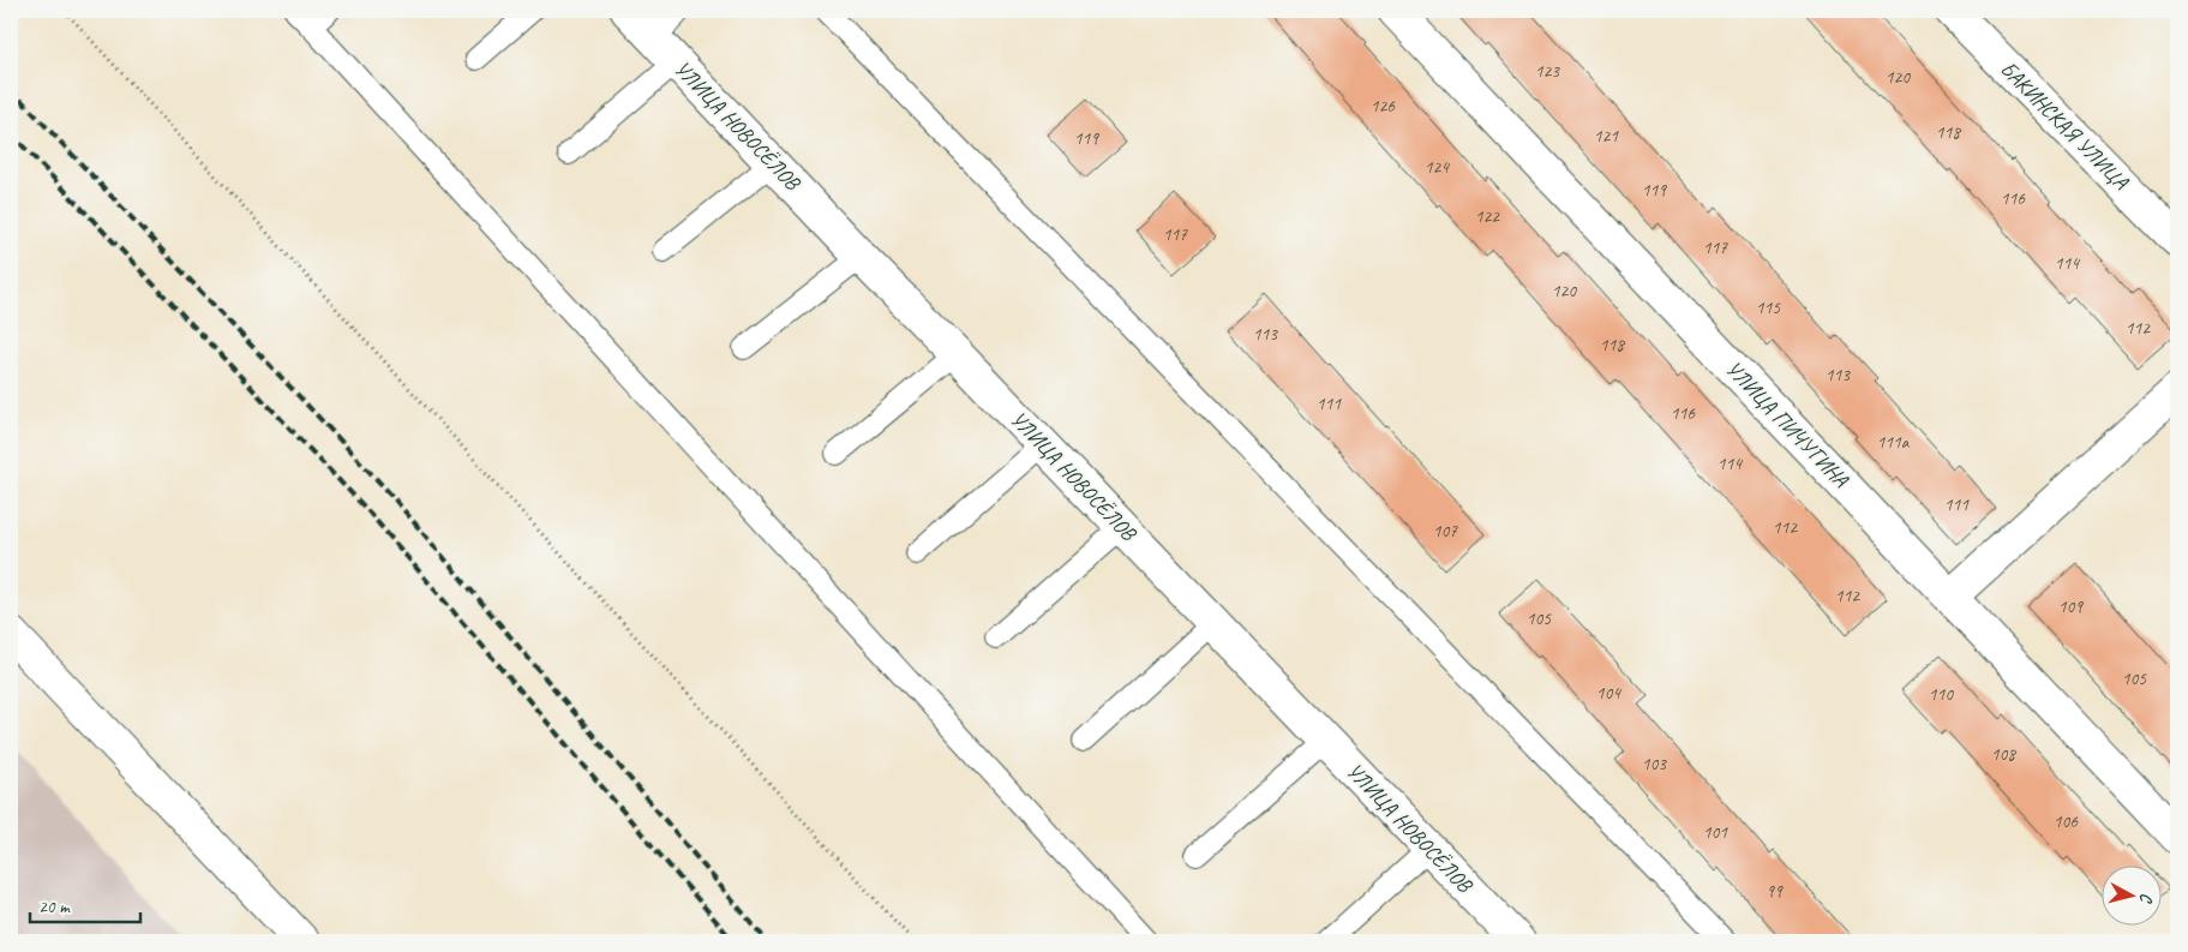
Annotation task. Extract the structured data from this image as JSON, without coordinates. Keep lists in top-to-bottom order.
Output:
{
  "streets": {
    "street": ["УЛИЦА НОВОСЁЛОВ", "БАКИНСКАЯ УЛИЦА", "УЛИЦА ПИЧУГИНА"]
  },
  "house_numbers": [
    "123",
    "120",
    "126",
    "118",
    "121",
    "119",
    "124",
    "119",
    "116",
    "122",
    "117",
    "117",
    "114",
    "120",
    "115",
    "112",
    "113",
    "118",
    "113",
    "111",
    "116",
    "111а",
    "114",
    "111",
    "112",
    "107",
    "112",
    "109",
    "105",
    "105",
    "104",
    "110",
    "108",
    "103",
    "106",
    "101",
    "99"
  ],
  "scale_bar": "20 m",
  "north": "right"
}
